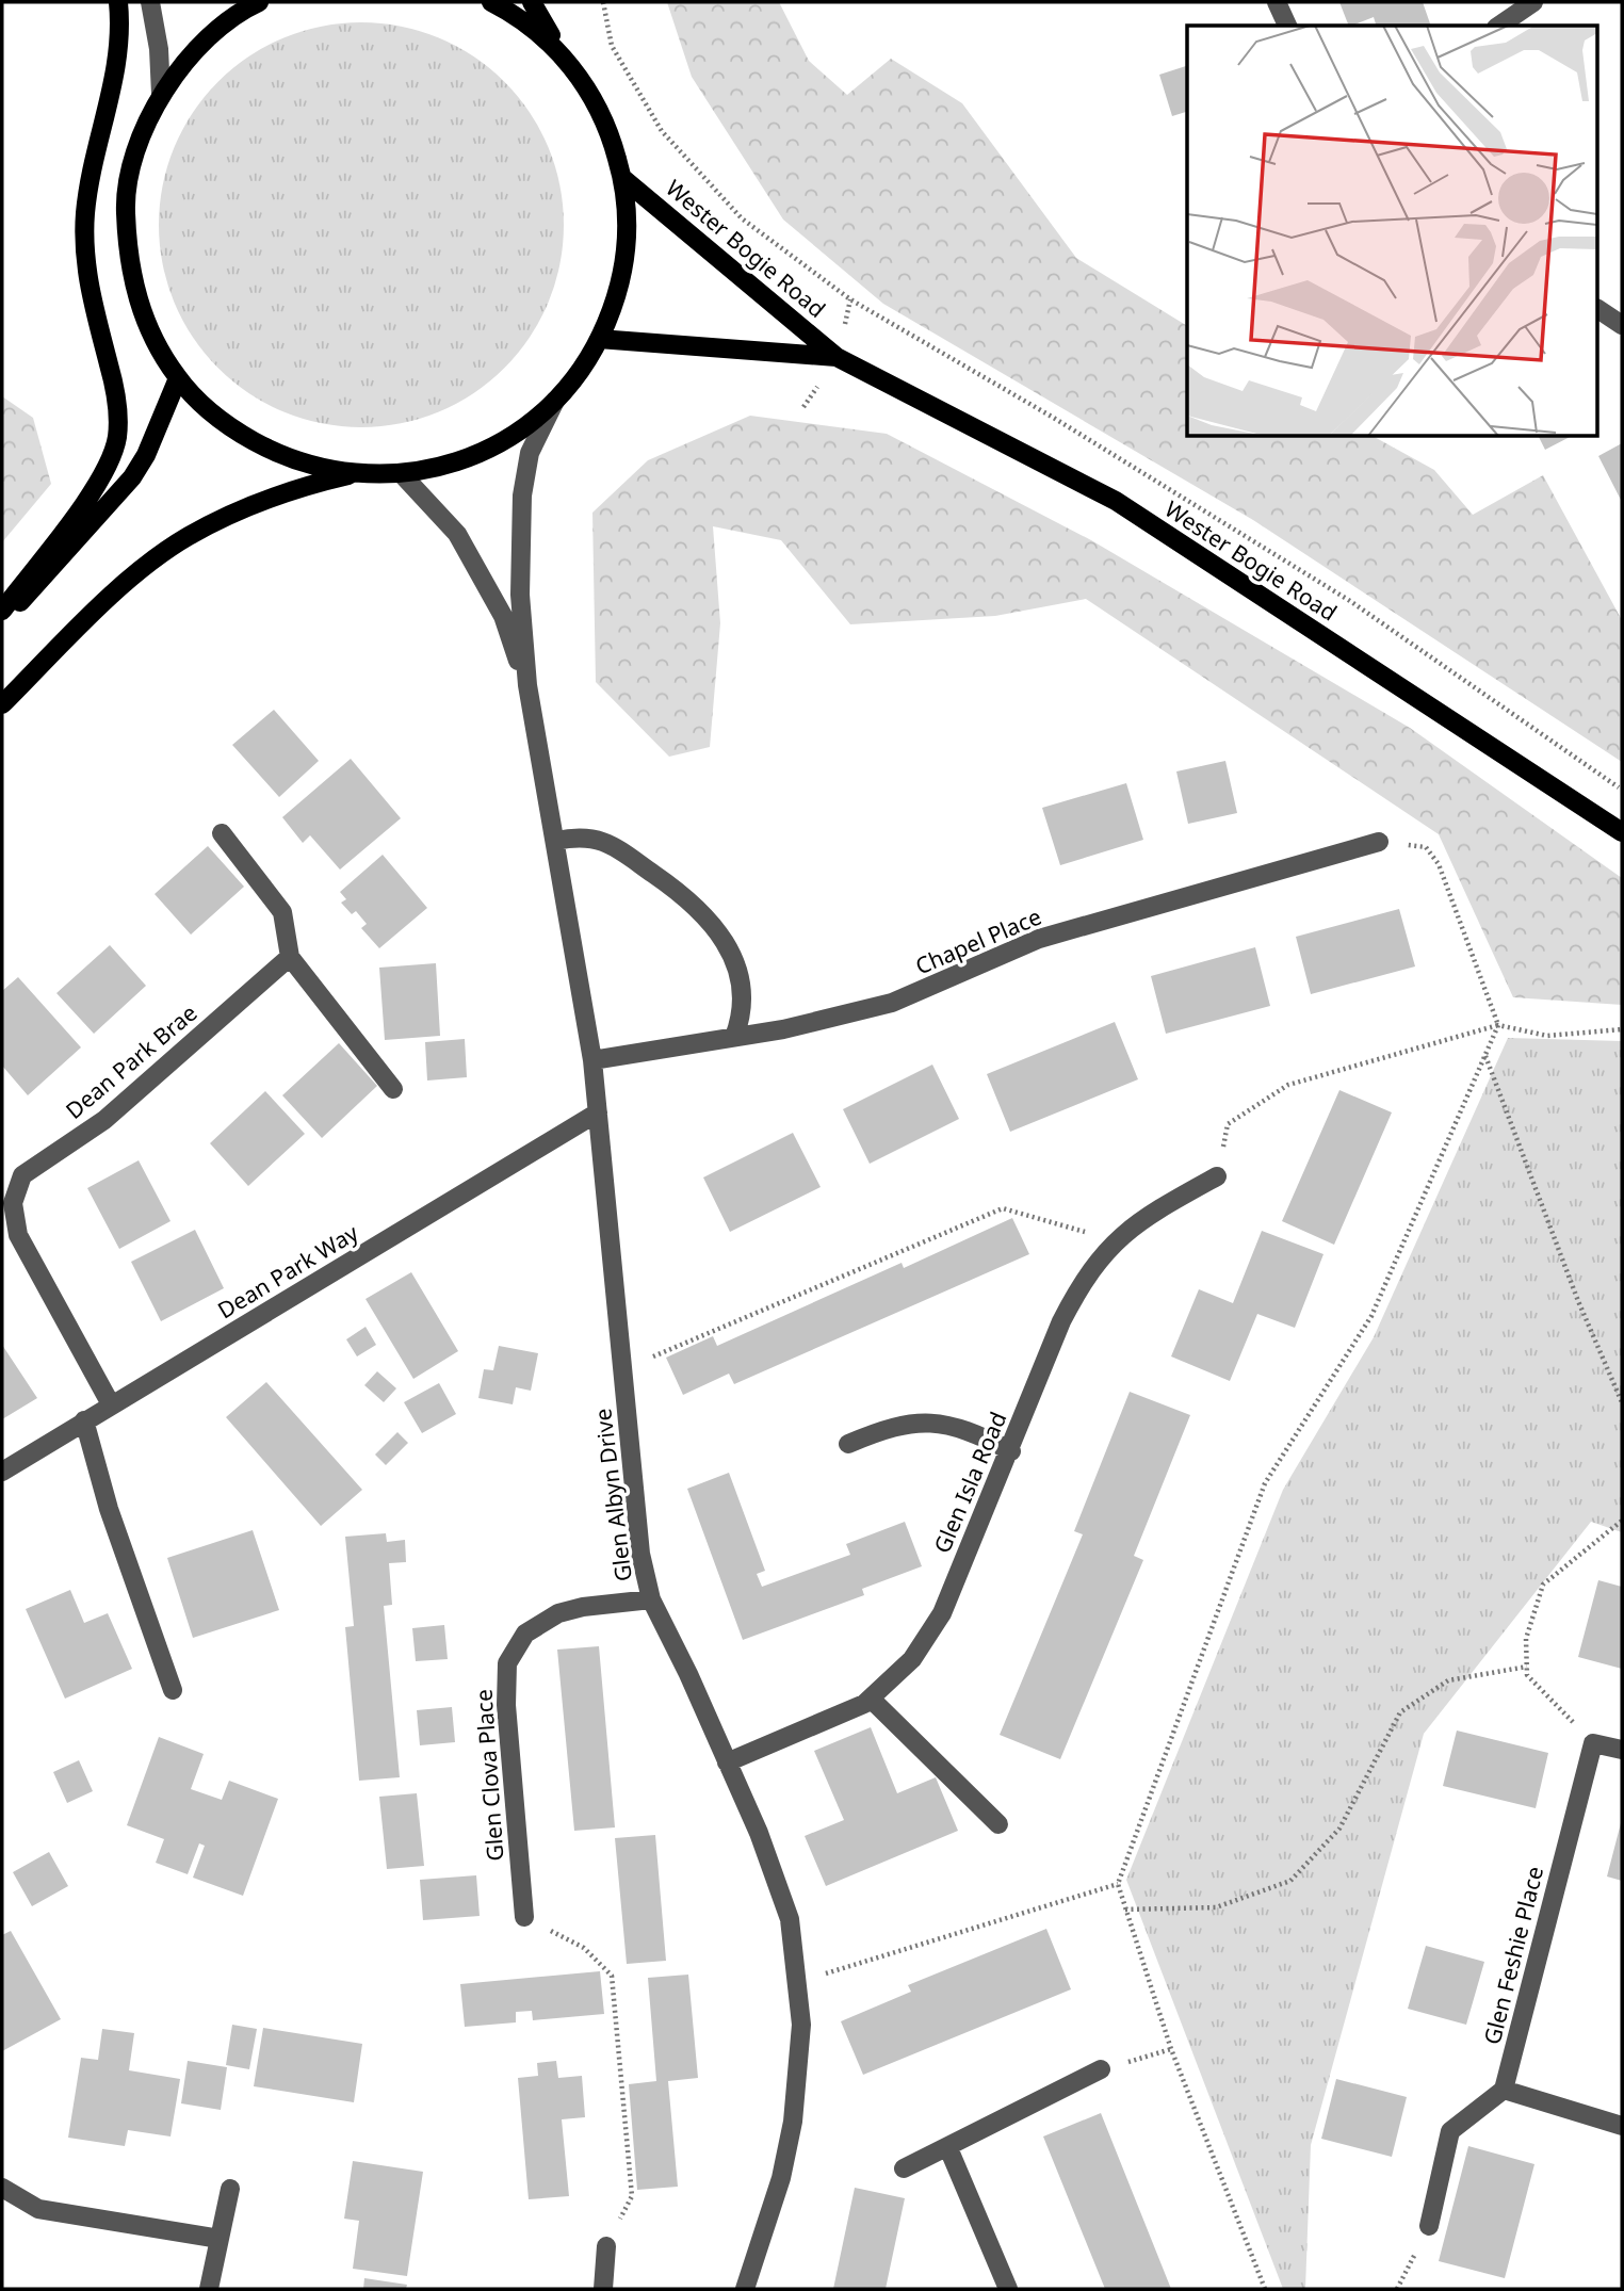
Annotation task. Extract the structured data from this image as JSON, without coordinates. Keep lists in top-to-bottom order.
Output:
{
  "streets": {
    "main road": ["Wester Bogie Road"],
    "street": [
      "Chapel Place",
      "Dean Park Brae",
      "Dean Park Way",
      "Glen Isla Road",
      "Glen Albyn Drive",
      "Glen Clova Place",
      "Glen Feshie Place"
    ]
  },
  "crossings": [
    ["Chapel Place", "Glen Albyn Drive"],
    ["Dean Park Brae", "Dean Park Way"],
    ["Dean Park Way", "Glen Albyn Drive"],
    ["Glen Isla Road", "Glen Albyn Drive"],
    ["Glen Albyn Drive", "Glen Clova Place"]
  ]
}
